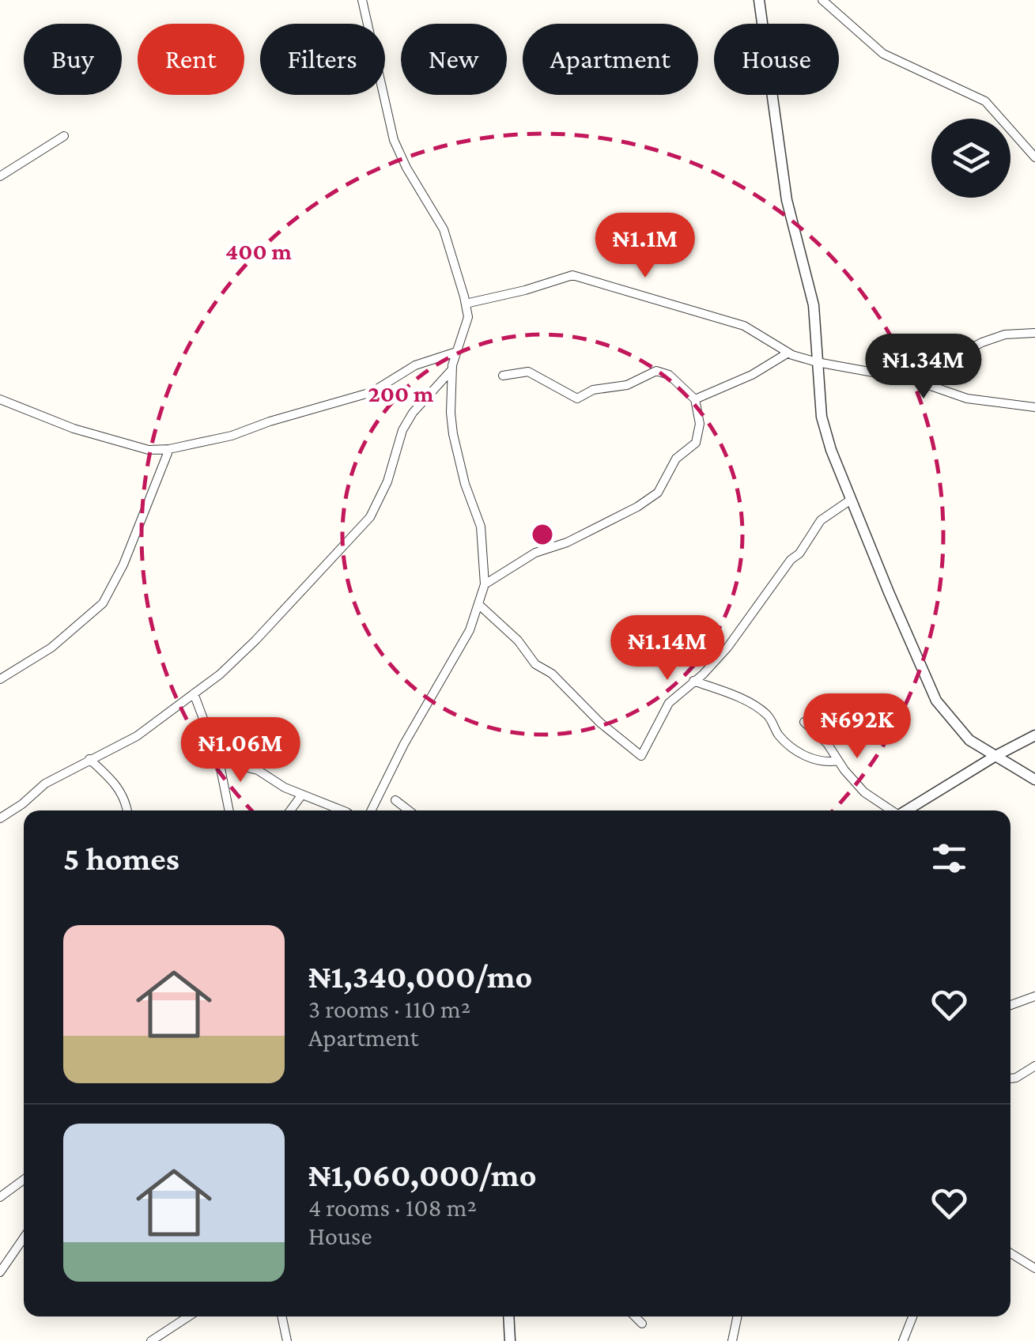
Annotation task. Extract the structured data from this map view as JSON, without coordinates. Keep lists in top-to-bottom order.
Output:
{
  "page": {
    "chip": [
      "Buy",
      "Rent",
      "Filters",
      "New",
      "Apartment",
      "House"
    ],
    "price": [
      "₦1.1M",
      "₦1.34M",
      "₦1.14M",
      "₦692K",
      "₦1.06M"
    ],
    "heading": "5 homes",
    "list": [
      {
        "name": "₦1,340,000/mo",
        "note": "3 rooms · 110 m² · Apartment"
      },
      {
        "name": "₦1,060,000/mo",
        "note": "4 rooms · 108 m² · House"
      }
    ]
  },
  "rings": ["400 m", "200 m"]
}
